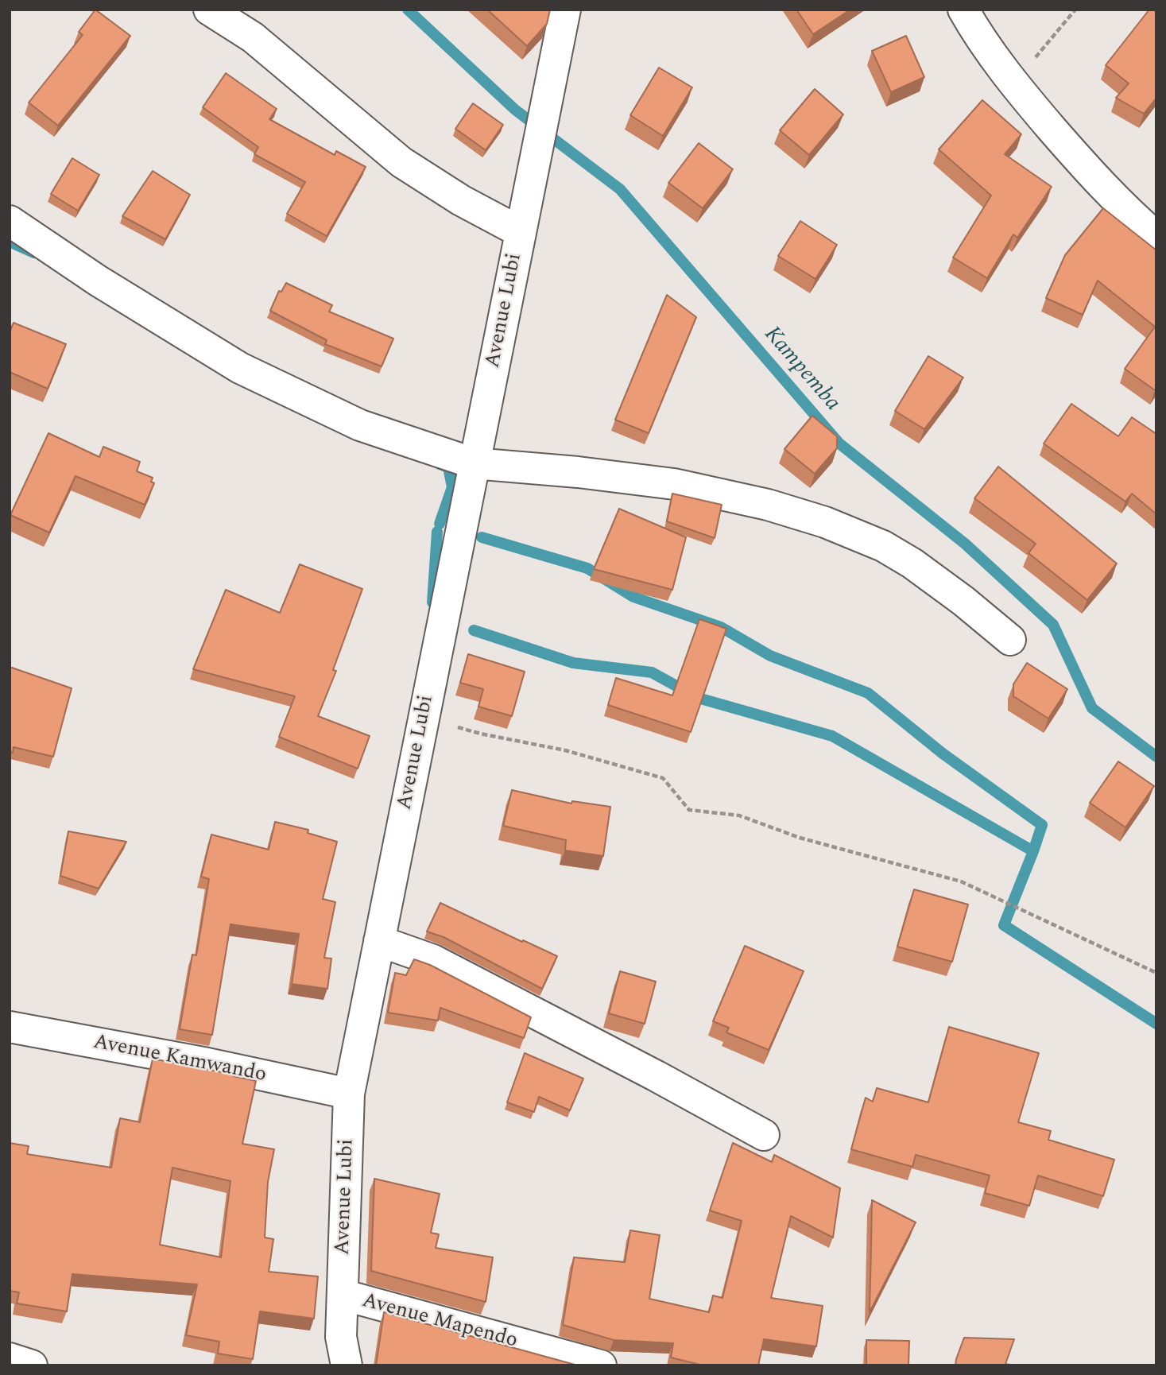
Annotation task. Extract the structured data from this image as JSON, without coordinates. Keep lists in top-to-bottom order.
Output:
{
  "streets": {
    "street": ["Avenue Lubi", "Avenue Kamwando", "Avenue Mapendo"]
  },
  "crossings": [
    ["Avenue Lubi", "Avenue Kamwando"],
    ["Avenue Lubi", "Avenue Mapendo"]
  ],
  "water": ["Kampemba"]
}
